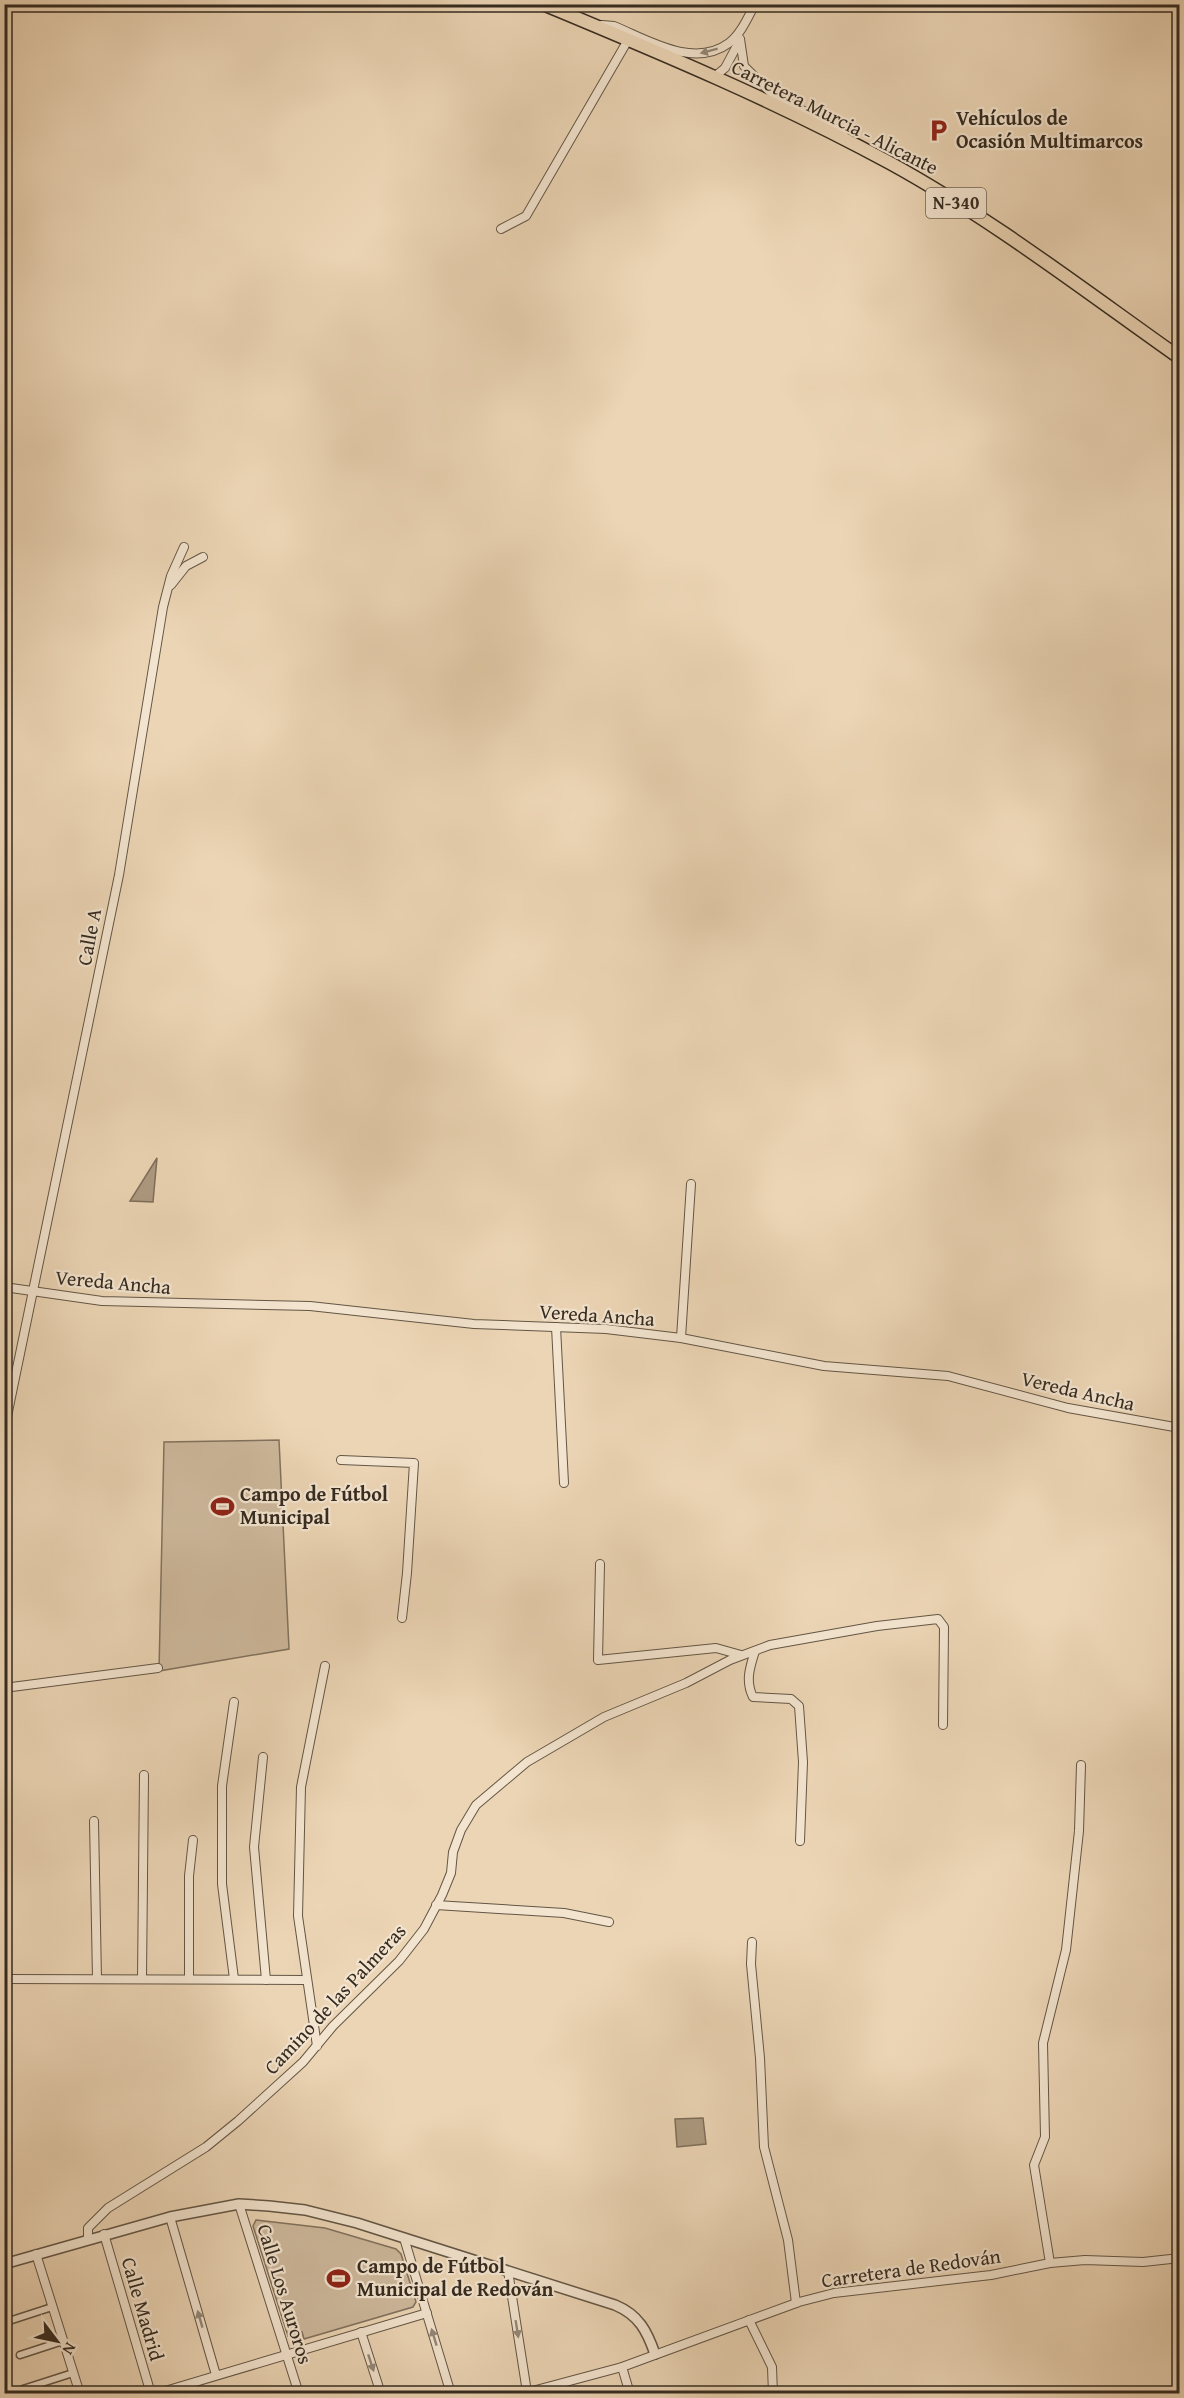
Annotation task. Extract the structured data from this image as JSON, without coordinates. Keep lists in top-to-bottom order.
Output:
{
  "streets": {
    "highway": ["Carretera Murcia - Alicante", "N-340"],
    "street": [
      "Calle A",
      "Vereda Ancha",
      "Camino de las Palmeras",
      "Carretera de Redován",
      "Calle Los Auroros",
      "Calle Madrid"
    ]
  },
  "crossings": [
    ["Calle A", "Vereda Ancha"]
  ],
  "places": {
    "parking": ["Vehículos de Ocasión Multimarcos"],
    "sports": ["Campo de Fútbol Municipal", "Campo de Fútbol Municipal de Redován"]
  },
  "north": "bottom right"
}
